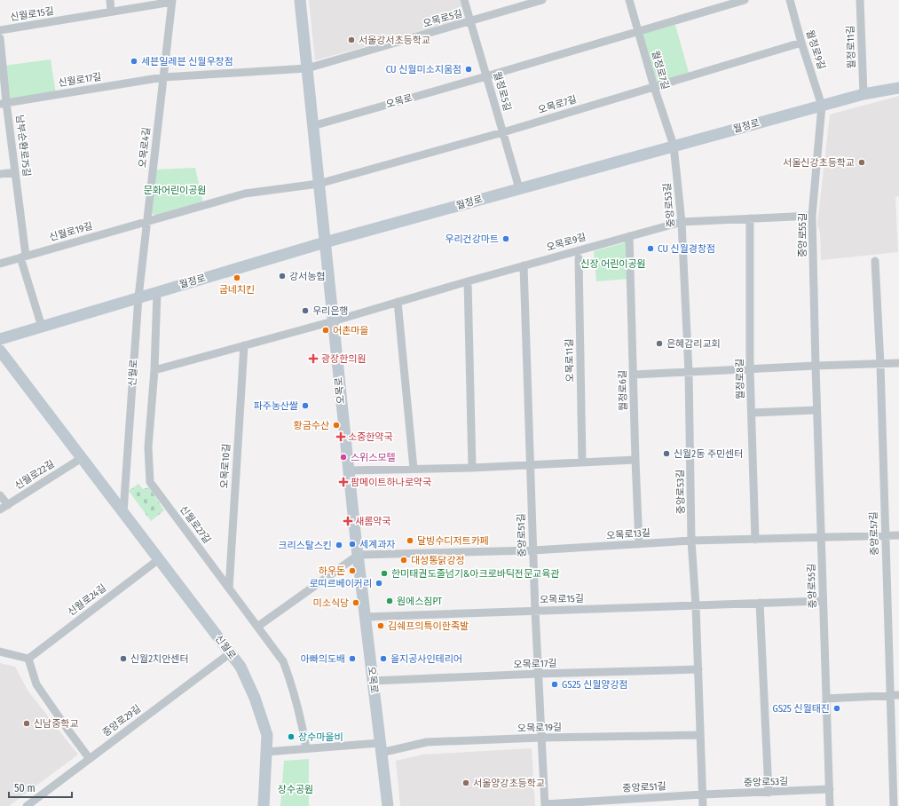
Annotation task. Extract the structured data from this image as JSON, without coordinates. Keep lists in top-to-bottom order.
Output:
{
  "streets": {
    "main road": ["오목로", "월정로", "신월로"],
    "street": [
      "신월로15길",
      "오목로5길",
      "월정로11길",
      "월정로9길",
      "월정로7길",
      "신월로17길",
      "월정로5길",
      "오목로7길",
      "남부순환로75길",
      "오목로4길",
      "중앙로53길",
      "신월로19길",
      "중앙로55길",
      "오목로9길",
      "오목로11길",
      "월정로8길",
      "월정로6길",
      "오목로10길",
      "신월로22길",
      "신월로27길",
      "중앙로57길",
      "오목로13길",
      "중앙로51길",
      "오목로15길",
      "신월로24길",
      "오목로17길",
      "중앙로29길",
      "오목로19길"
    ]
  },
  "crossings": [
    ["신월로15길", "오목로4길"],
    ["오목로5길", "신월로17길"],
    ["오목로5길", "월정로5길"],
    ["오목로5길", "오목로"],
    ["오목로5길", "오목로4길"],
    ["월정로11길", "월정로"],
    ["월정로9길", "오목로7길"],
    ["월정로9길", "월정로"],
    ["월정로9길", "중앙로55길"],
    ["월정로7길", "오목로"],
    ["월정로7길", "오목로7길"],
    ["월정로7길", "월정로"],
    ["월정로7길", "중앙로53길"],
    ["신월로17길", "남부순환로75길"],
    ["신월로17길", "오목로4길"],
    ["월정로5길", "오목로"],
    ["월정로5길", "오목로7길"],
    ["월정로5길", "월정로"],
    ["오목로", "오목로7길"],
    ["오목로", "월정로"],
    ["오목로", "오목로9길"],
    ["오목로", "오목로13길"],
    ["오목로", "오목로15길"],
    ["오목로", "오목로17길"],
    ["오목로", "오목로19길"],
    ["월정로", "오목로4길"],
    ["월정로", "중앙로53길"],
    ["월정로", "중앙로55길"],
    ["월정로", "신월로"],
    ["월정로", "신월로27길"],
    ["남부순환로75길", "신월로19길"],
    ["오목로4길", "신월로19길"],
    ["오목로4길", "신월로"],
    ["중앙로53길", "중앙로55길"],
    ["중앙로53길", "오목로9길"],
    ["중앙로53길", "오목로13길"],
    ["중앙로53길", "중앙로51길"],
    ["중앙로53길", "오목로15길"],
    ["중앙로53길", "오목로17길"],
    ["중앙로53길", "오목로19길"],
    ["중앙로55길", "오목로9길"],
    ["중앙로55길", "오목로13길"],
    ["중앙로55길", "오목로15길"],
    ["오목로9길", "월정로8길"],
    ["오목로9길", "월정로6길"],
    ["오목로9길", "중앙로51길"],
    ["신월로", "신월로22길"],
    ["신월로", "신월로24길"],
    ["신월로", "중앙로29길"],
    ["월정로8길", "오목로13길"],
    ["월정로6길", "오목로13길"],
    ["오목로10길", "신월로27길"],
    ["중앙로57길", "오목로13길"],
    ["오목로13길", "중앙로51길"],
    ["중앙로51길", "오목로15길"],
    ["중앙로51길", "오목로17길"],
    ["중앙로51길", "오목로19길"]
  ],
  "parks": ["문화어린이공원", "신장 어린이공원", "장수공원"],
  "places": {
    "other": [
      "서울강서초등학교",
      "세븐일레븐 신월우창점",
      "CU 신월미소지움점",
      "서울신강초등학교",
      "우리건강마트",
      "CU 신월경창점",
      "강서농협",
      "굽네치킨",
      "우리은행",
      "어촌마을",
      "은혜감리교회",
      "파주농산쌀",
      "황금수산",
      "신월2동 주민센터",
      "스위스모텔",
      "달빙수디저트카페",
      "세계과자",
      "크리스탈스킨",
      "대성통닭강정",
      "하우돈",
      "한미태권도줄넘기&아크로바틱전문교육관",
      "로띠르베이커리",
      "원에스짐PT",
      "미소식당",
      "김쉐프의특이한족발",
      "신월2치안센터",
      "아빠의도배",
      "을지공사인테리어",
      "GS25 신월양강점",
      "GS25 신월태진",
      "신남중학교",
      "장수마을비",
      "서울양강초등학교"
    ],
    "health": [
      "광장한의원",
      "소중한약국",
      "팜메이트하나로약국",
      "새롬약국"
    ]
  },
  "scale_bar": "50 m"
}
